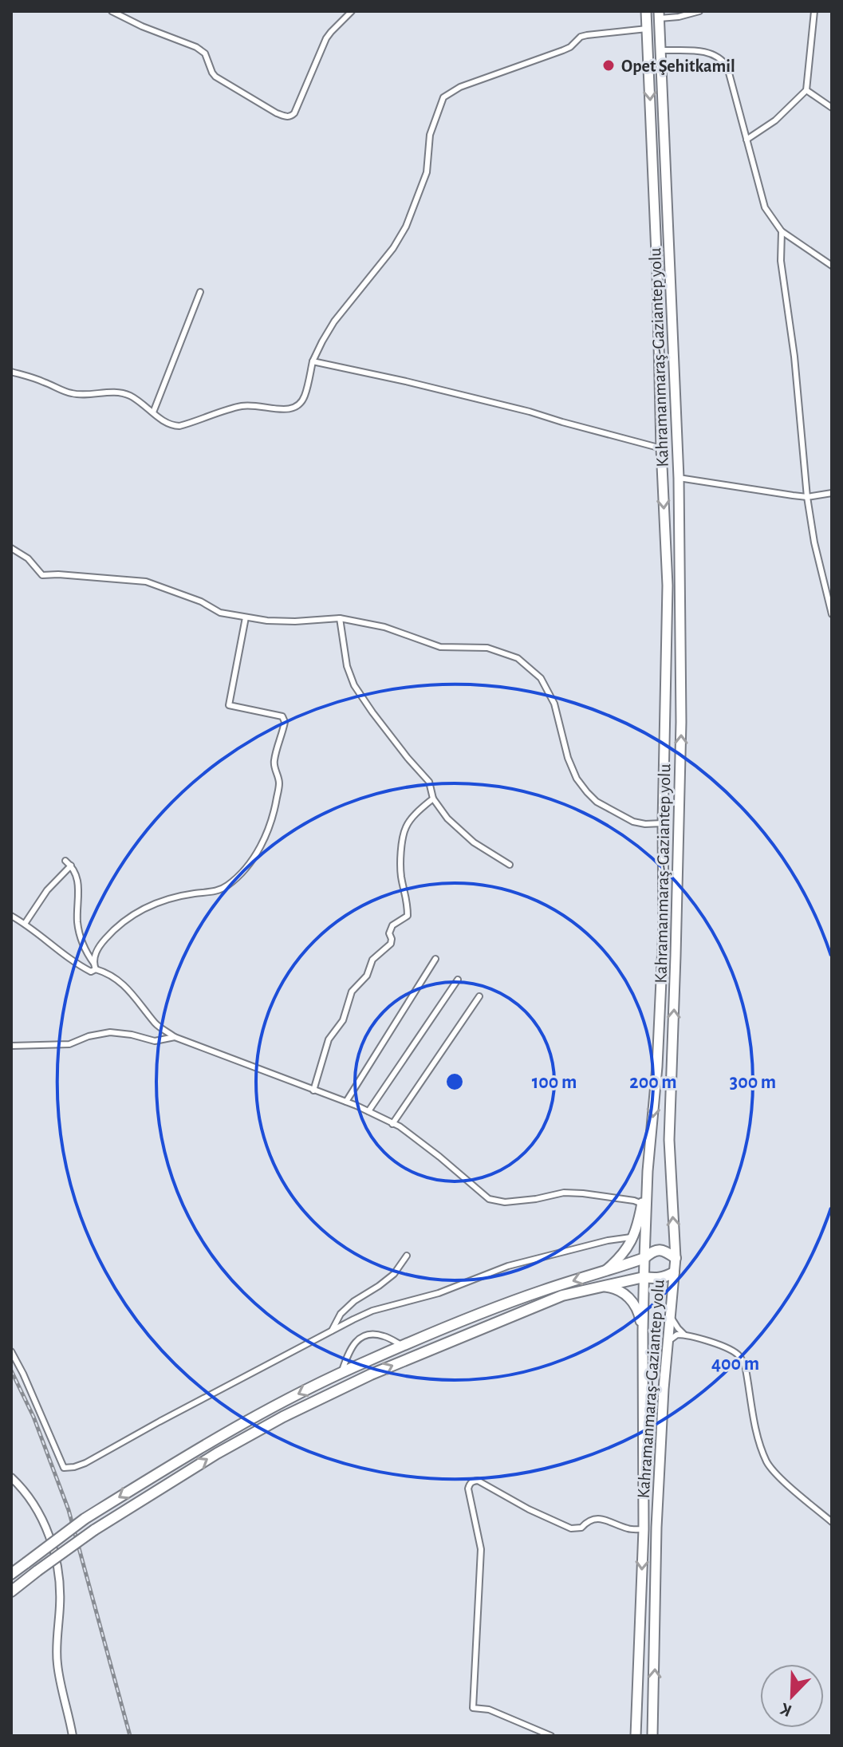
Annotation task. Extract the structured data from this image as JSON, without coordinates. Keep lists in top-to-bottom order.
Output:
{
  "streets": {
    "highway": ["Kahramanmaraş-Gaziantep yolu"]
  },
  "places": ["Opet Şehitkamil"],
  "north": "bottom left",
  "rings": [
    "100 m",
    "200 m",
    "300 m",
    "400 m"
  ]
}
